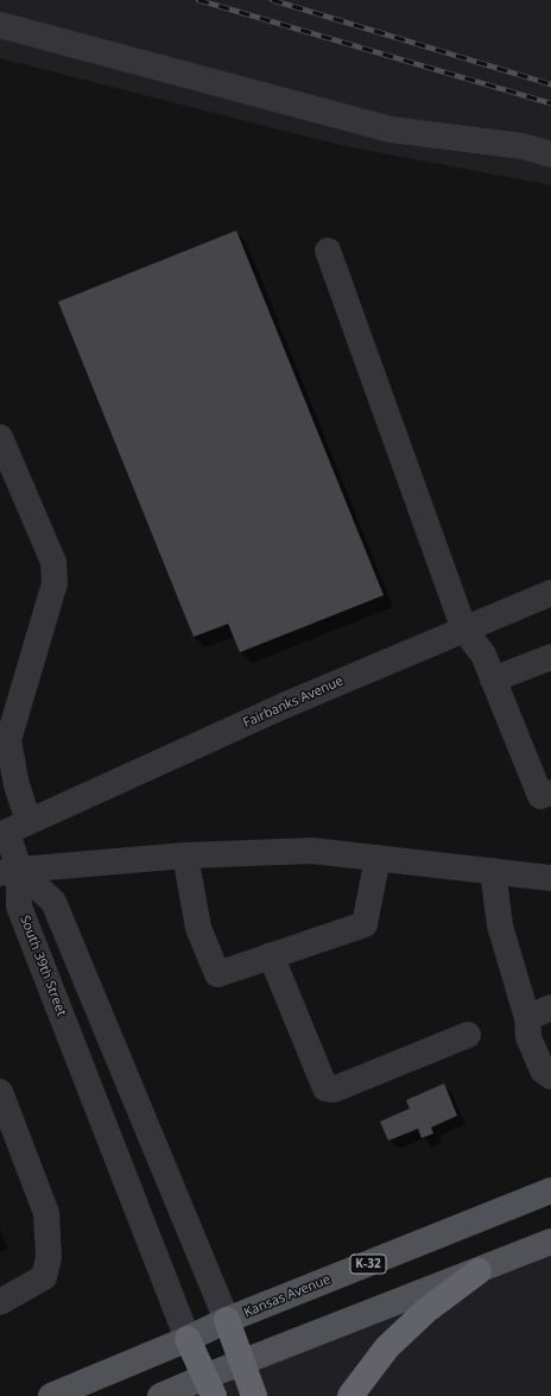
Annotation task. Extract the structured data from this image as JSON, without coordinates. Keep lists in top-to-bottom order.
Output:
{
  "streets": {
    "main road": ["K-32", "Kansas Avenue"],
    "street": ["Fairbanks Avenue", "South 39th Street"]
  },
  "crossings": [
    ["Fairbanks Avenue", "South 39th Street"],
    ["South 39th Street", "Kansas Avenue"]
  ]
}
